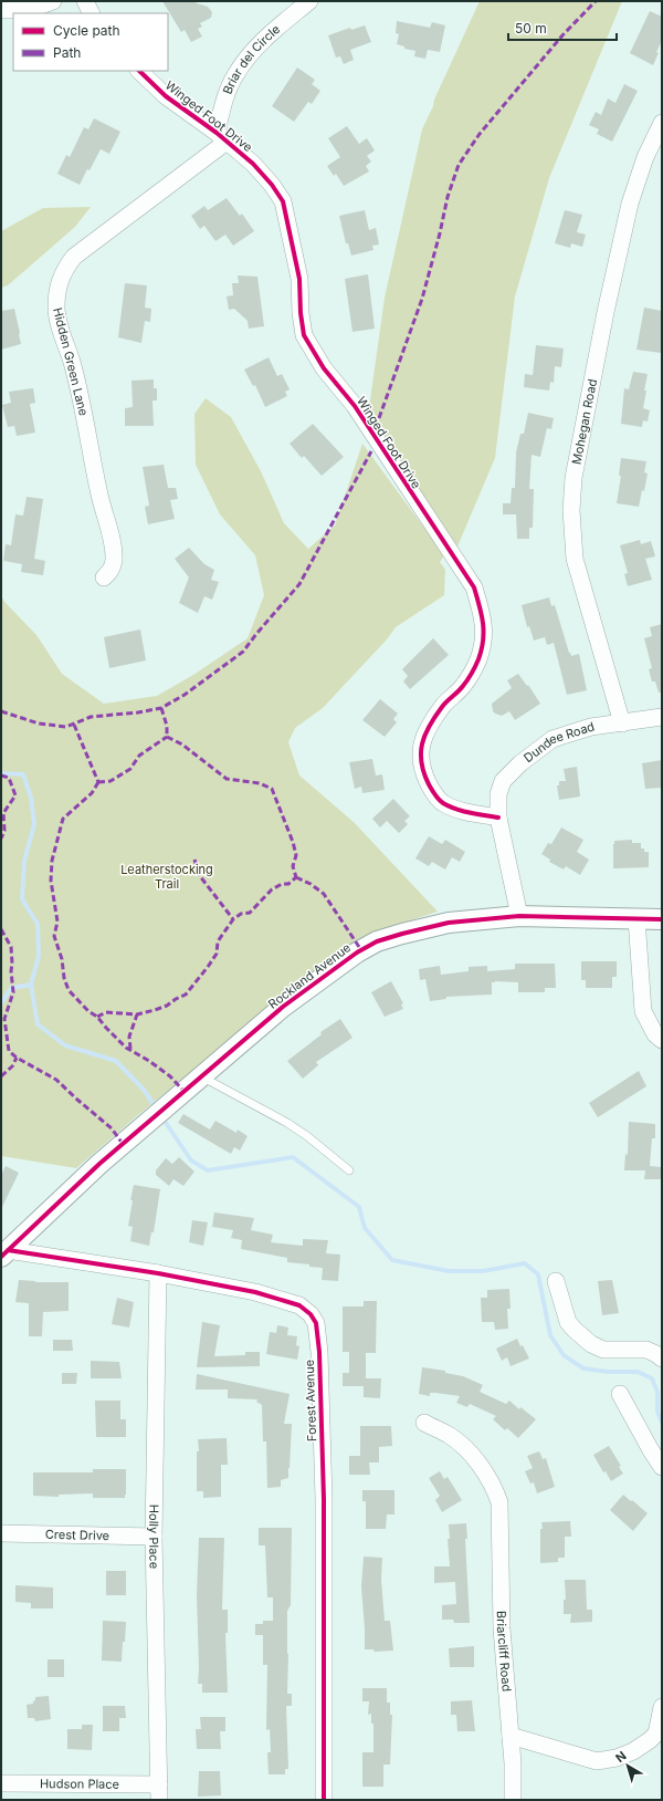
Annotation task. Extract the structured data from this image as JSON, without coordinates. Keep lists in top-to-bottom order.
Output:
{
  "streets": {
    "street": [
      "Briar del Circle",
      "Winged Foot Drive",
      "Hidden Green Lane",
      "Mohegan Road",
      "Dundee Road",
      "Rockland Avenue",
      "Forest Avenue",
      "Crest Drive",
      "Holly Place",
      "Briarcliff Road",
      "Hudson Place"
    ]
  },
  "crossings": [
    ["Briar del Circle", "Winged Foot Drive"],
    ["Briar del Circle", "Hidden Green Lane"],
    ["Winged Foot Drive", "Hidden Green Lane"],
    ["Winged Foot Drive", "Dundee Road"],
    ["Mohegan Road", "Dundee Road"],
    ["Rockland Avenue", "Forest Avenue"],
    ["Forest Avenue", "Holly Place"],
    ["Crest Drive", "Holly Place"],
    ["Holly Place", "Hudson Place"]
  ],
  "parks": ["Leatherstocking Trail"],
  "legend": ["Cycle path", "Path"],
  "scale_bar": "50 m",
  "north": "top left"
}
